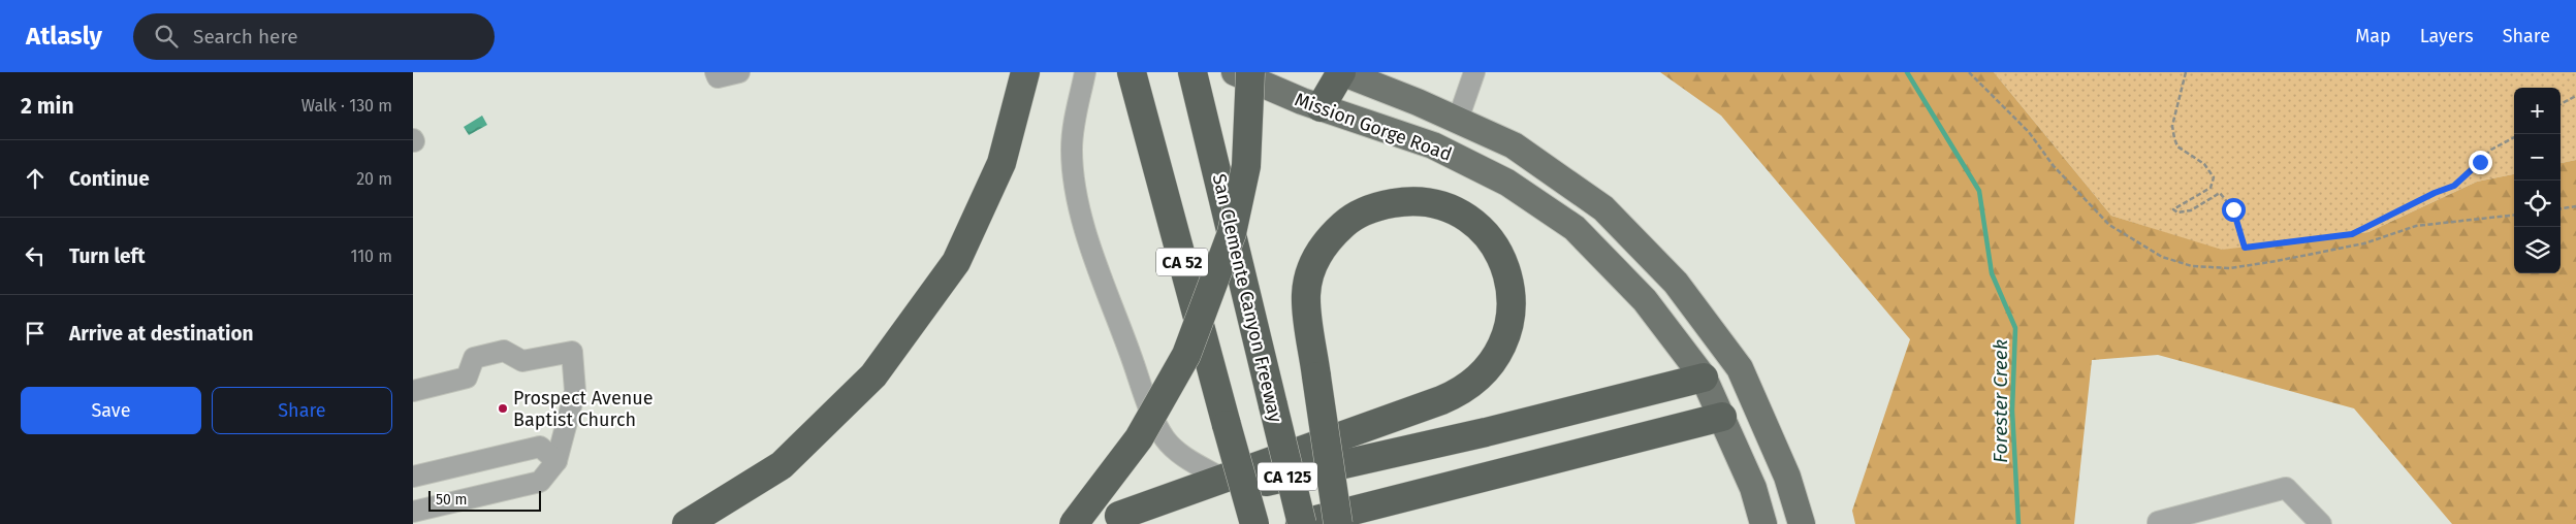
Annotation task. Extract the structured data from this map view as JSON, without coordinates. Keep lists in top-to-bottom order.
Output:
{
  "streets": {
    "highway": ["CA 52", "San Clemente Canyon Freeway", "CA 125"],
    "main road": ["Mission Gorge Road"]
  },
  "crossings": [
    ["Mission Gorge Road", "CA 125"]
  ],
  "water": ["Forester Creek"],
  "places": ["Prospect Avenue Baptist Church"],
  "scale_bar": "50 m",
  "page": {
    "header": "Atlasly",
    "search": "Search here",
    "nav": ["Map", "Layers", "Share"],
    "heading": ["2 min", "Walk · 130 m"],
    "map_buttons": ["+", "−"],
    "list": [
      ["Continue", "20 m"],
      ["Turn left", "110 m"],
      "Arrive at destination"
    ],
    "buttons": ["Save", "Share"],
    "scale": "50 m"
  }
}
